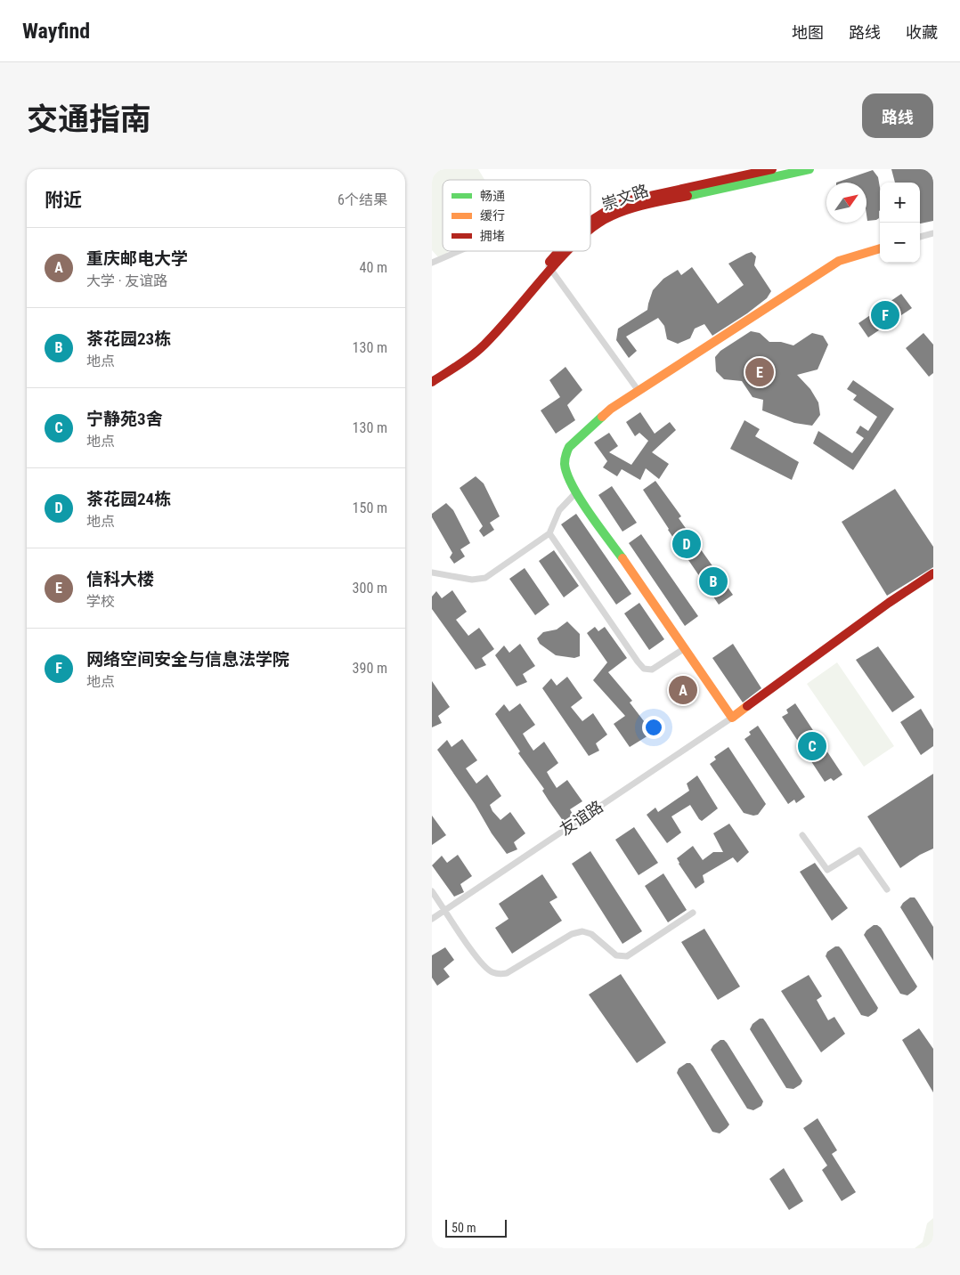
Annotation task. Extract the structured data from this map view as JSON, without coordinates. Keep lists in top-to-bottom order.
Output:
{
  "streets": {
    "street": ["崇文路", "友谊路"]
  },
  "legend": ["畅通", "缓行", "拥堵"],
  "scale_bar": "50 m",
  "north": "top right",
  "page": {
    "header": "Wayfind",
    "nav": ["地图", "路线", "收藏"],
    "title": "交通指南",
    "buttons": "路线",
    "heading": ["附近", "6个结果"],
    "map_buttons": ["+", "−"],
    "list": [
      {
        "mark": "A",
        "name": "重庆邮电大学",
        "note": "大学 · 友谊路",
        "value": "40 m"
      },
      {
        "mark": "B",
        "name": "茶花园23栋",
        "note": "地点",
        "value": "130 m"
      },
      {
        "mark": "C",
        "name": "宁静苑3舍",
        "note": "地点",
        "value": "130 m"
      },
      {
        "mark": "D",
        "name": "茶花园24栋",
        "note": "地点",
        "value": "150 m"
      },
      {
        "mark": "E",
        "name": "信科大楼",
        "note": "学校",
        "value": "300 m"
      },
      {
        "mark": "F",
        "name": "网络空间安全与信息法学院",
        "note": "地点",
        "value": "390 m"
      }
    ],
    "pins": [
      "F",
      "E",
      "D",
      "B",
      "A",
      "C"
    ],
    "scale": "50 m"
  }
}
